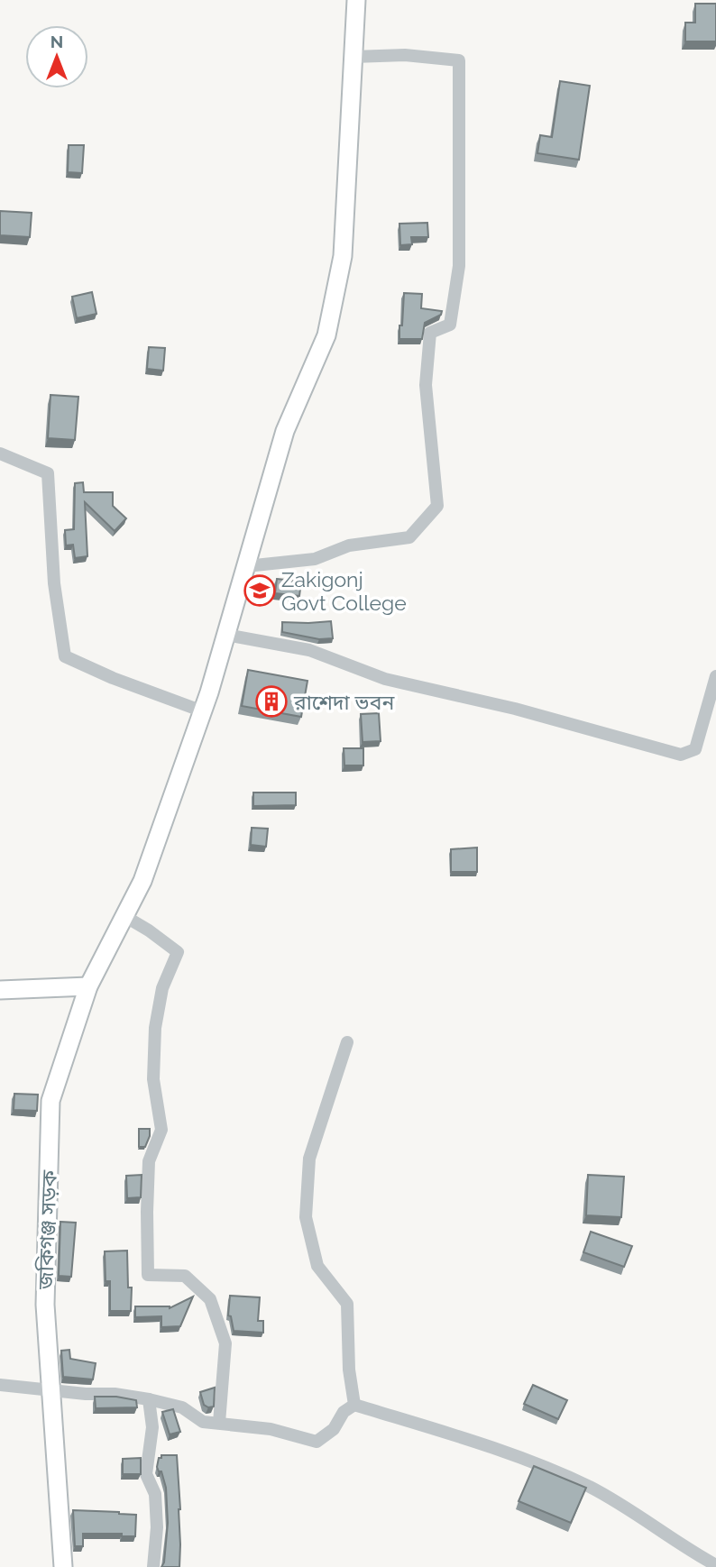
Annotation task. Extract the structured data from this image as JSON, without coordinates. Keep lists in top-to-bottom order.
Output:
{
  "streets": {
    "street": ["জকিগঞ্জ সড়ক"]
  },
  "places": {
    "school or university": ["Zakigonj Govt College"],
    "building": ["রাশেদা ভবন"]
  },
  "north": "top"
}
